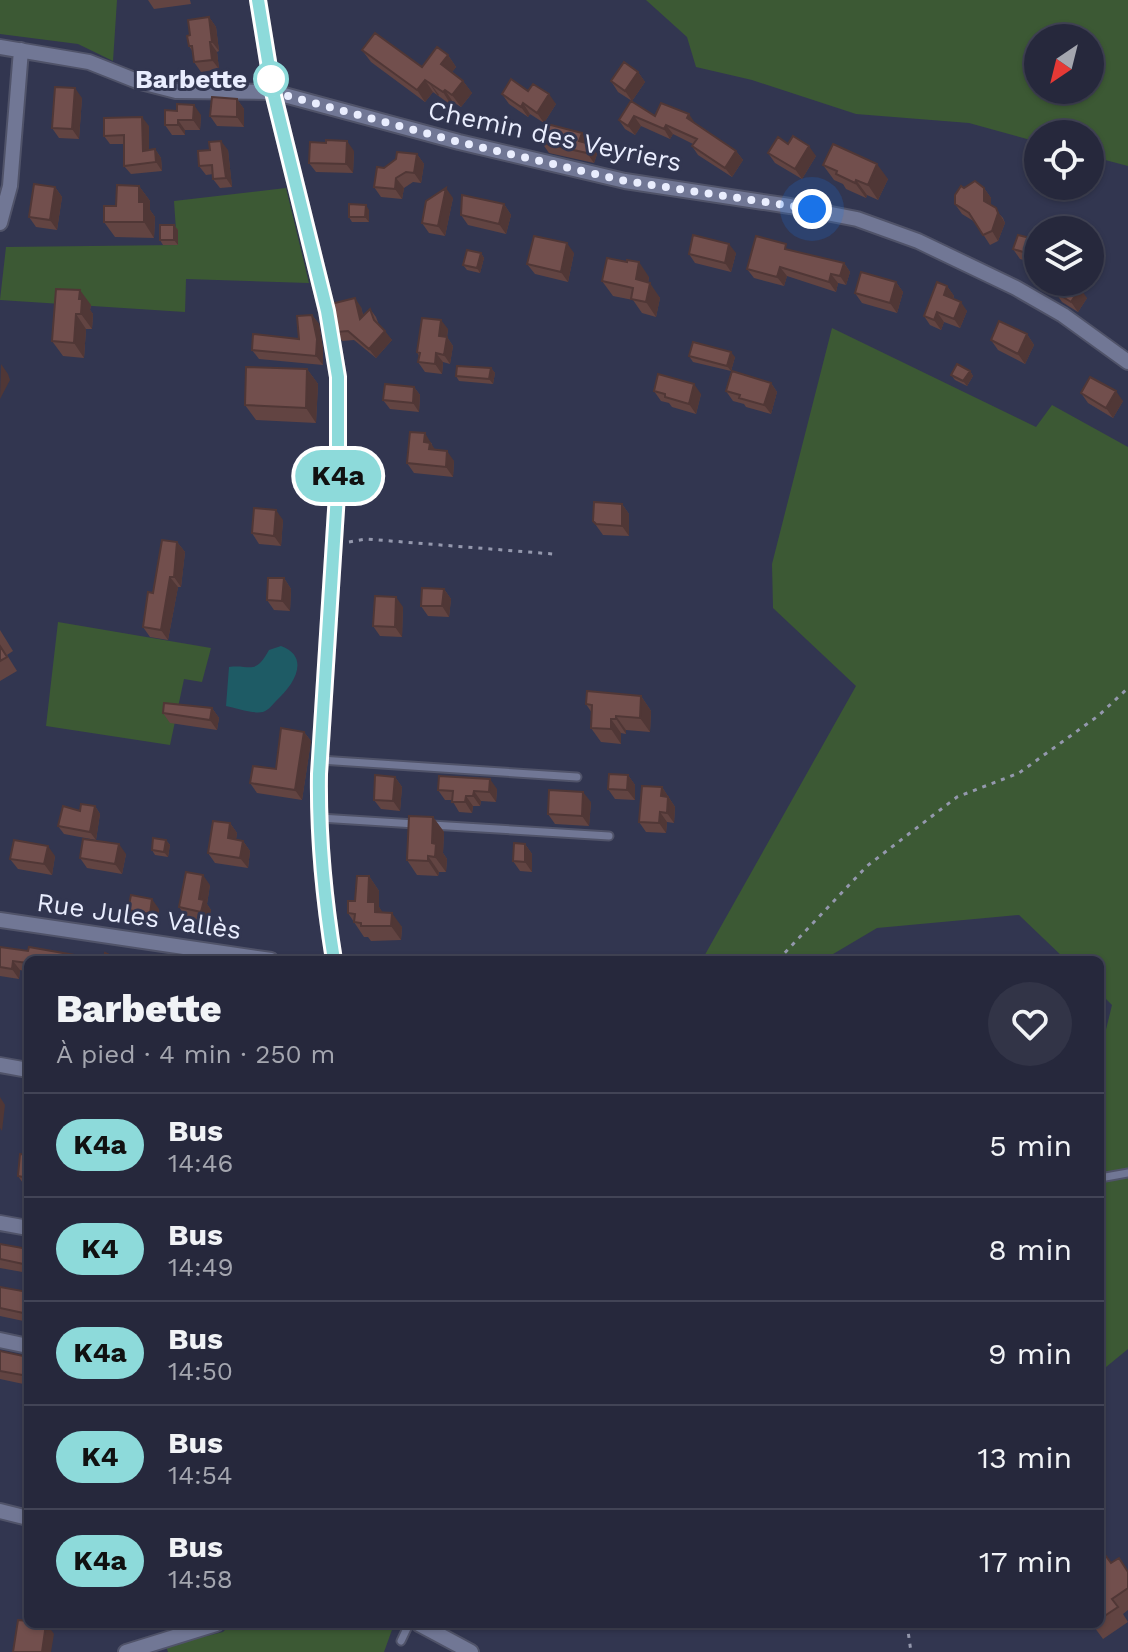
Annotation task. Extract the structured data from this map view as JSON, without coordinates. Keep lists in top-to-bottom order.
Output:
{
  "streets": {
    "street": ["Chemin des Veyriers", "Rue Jules Vallès"]
  },
  "places": ["Barbette"],
  "lines": ["bus line K4a"],
  "north": "bottom left",
  "page": {
    "on_map": "K4a",
    "heading": ["Barbette", "À pied · 4 min · 250 m"],
    "list": [
      {
        "mark": "K4a",
        "name": "Bus",
        "note": "14:46",
        "value": "5 min"
      },
      {
        "mark": "K4",
        "name": "Bus",
        "note": "14:49",
        "value": "8 min"
      },
      {
        "mark": "K4a",
        "name": "Bus",
        "note": "14:50",
        "value": "9 min"
      },
      {
        "mark": "K4",
        "name": "Bus",
        "note": "14:54",
        "value": "13 min"
      },
      {
        "mark": "K4a",
        "name": "Bus",
        "note": "14:58",
        "value": "17 min"
      }
    ]
  }
}
